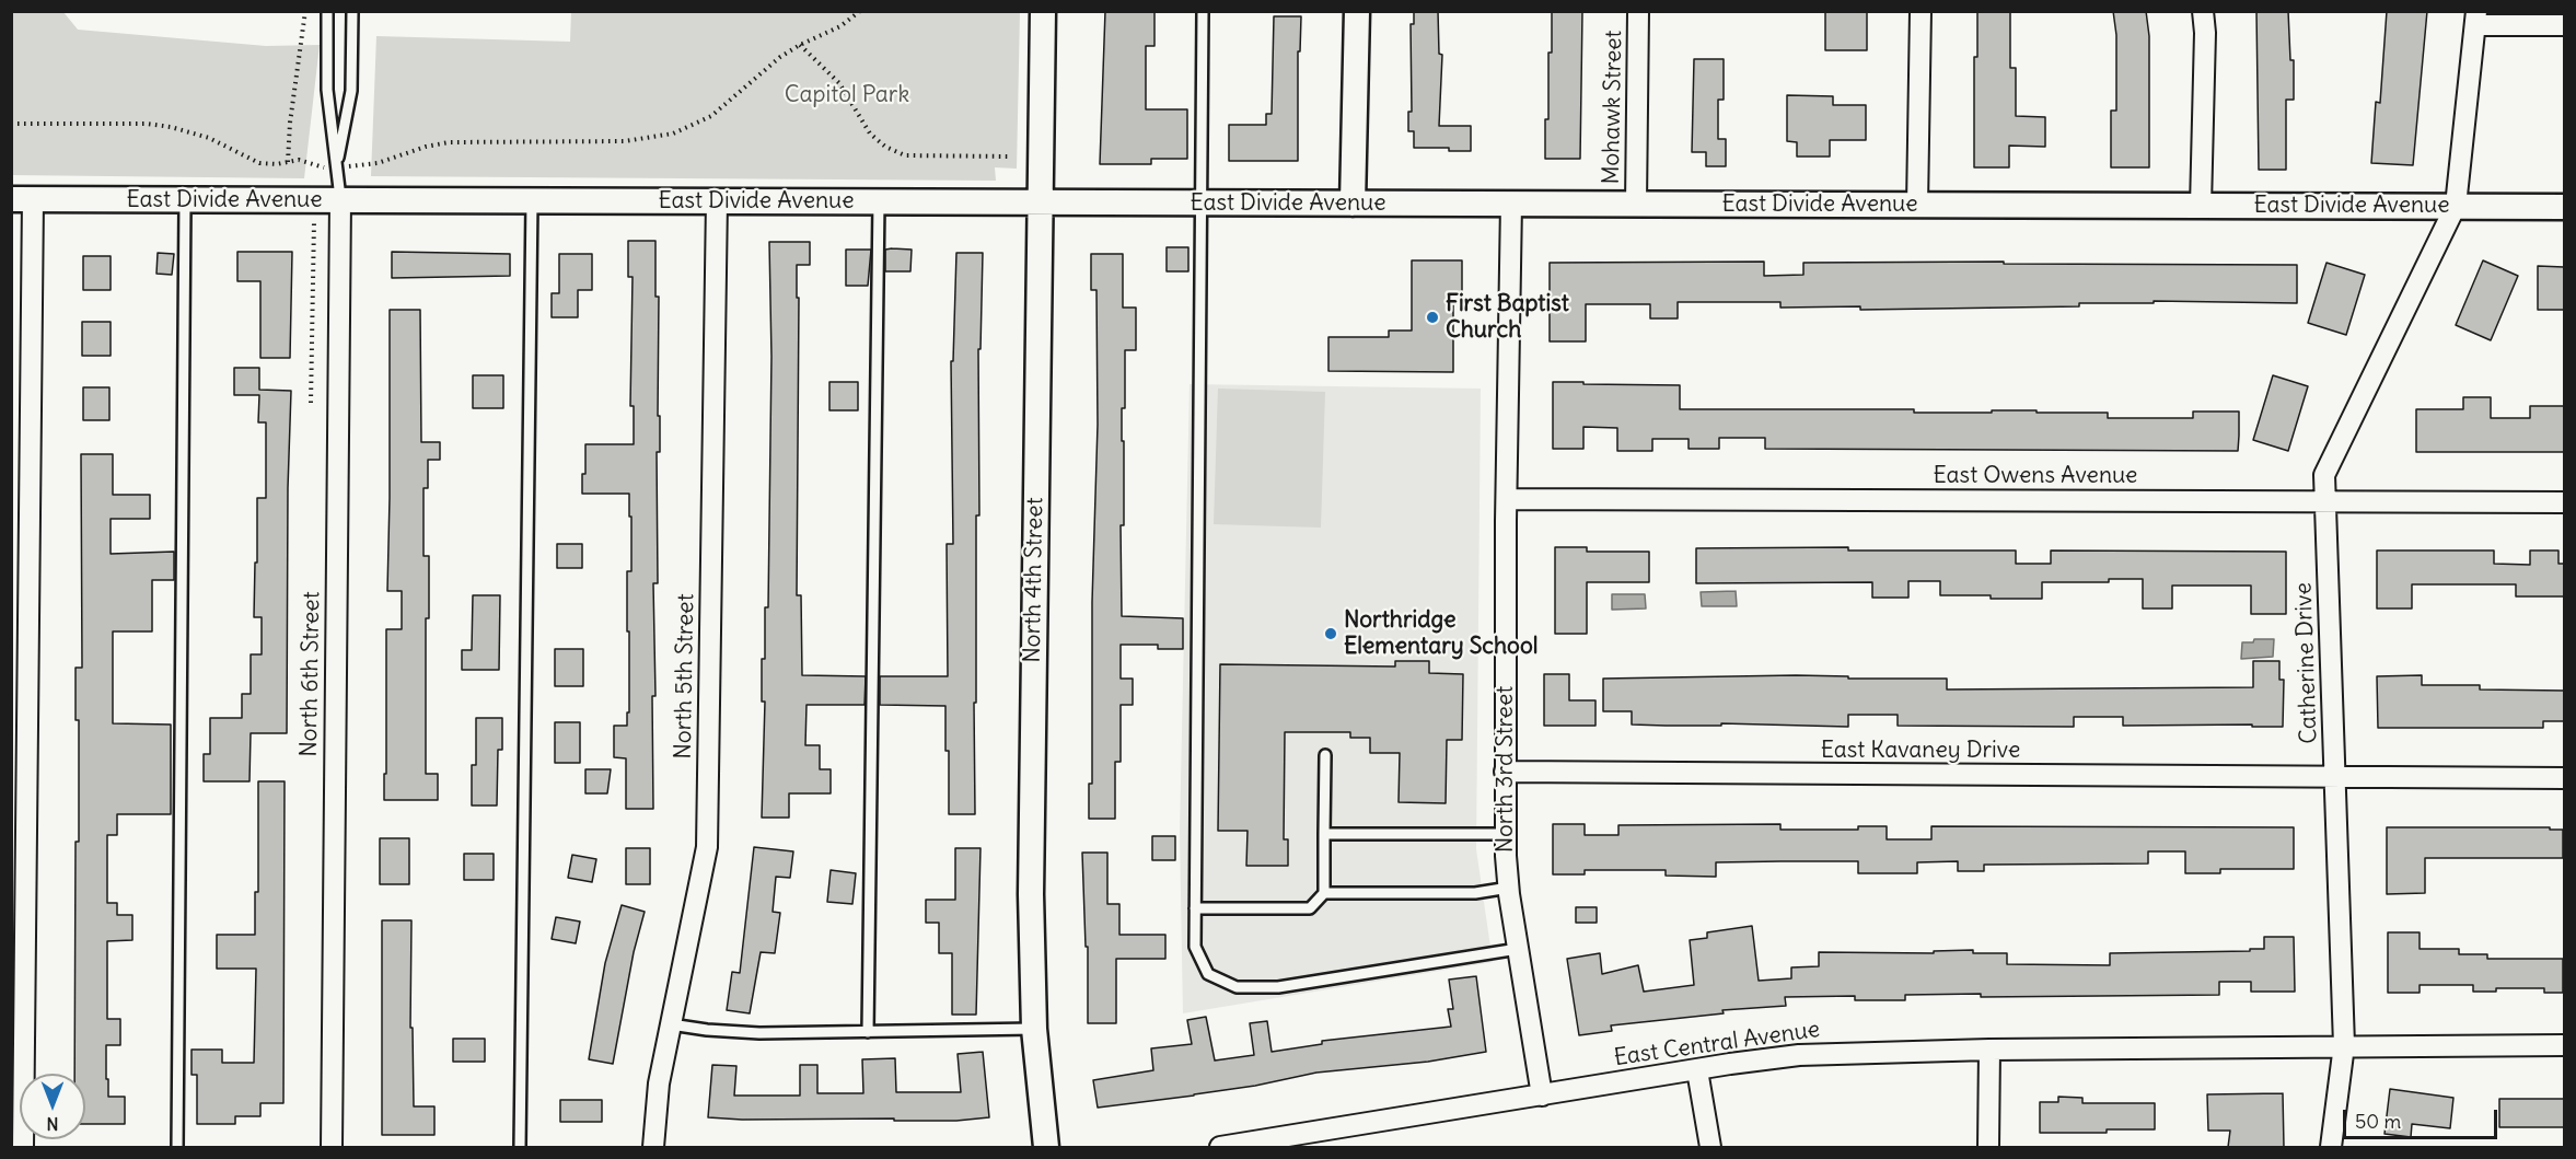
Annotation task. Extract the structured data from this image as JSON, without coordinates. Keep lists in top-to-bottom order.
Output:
{
  "streets": {
    "street": [
      "Mohawk Street",
      "East Divide Avenue",
      "East Owens Avenue",
      "North 4th Street",
      "Catherine Drive",
      "North 6th Street",
      "North 5th Street",
      "East Kavaney Drive",
      "North 3rd Street",
      "East Central Avenue"
    ]
  },
  "crossings": [
    ["Mohawk Street", "East Divide Avenue"],
    ["East Divide Avenue", "North 4th Street"],
    ["East Divide Avenue", "Catherine Drive"],
    ["East Divide Avenue", "North 6th Street"],
    ["East Divide Avenue", "North 5th Street"],
    ["East Divide Avenue", "North 3rd Street"],
    ["East Owens Avenue", "Catherine Drive"],
    ["East Owens Avenue", "North 3rd Street"],
    ["Catherine Drive", "East Kavaney Drive"],
    ["Catherine Drive", "East Central Avenue"],
    ["East Kavaney Drive", "North 3rd Street"],
    ["North 3rd Street", "East Central Avenue"]
  ],
  "parks": ["Capitol Park"],
  "places": ["First Baptist Church", "Northridge Elementary School"],
  "scale_bar": "50 m",
  "north": "bottom"
}
